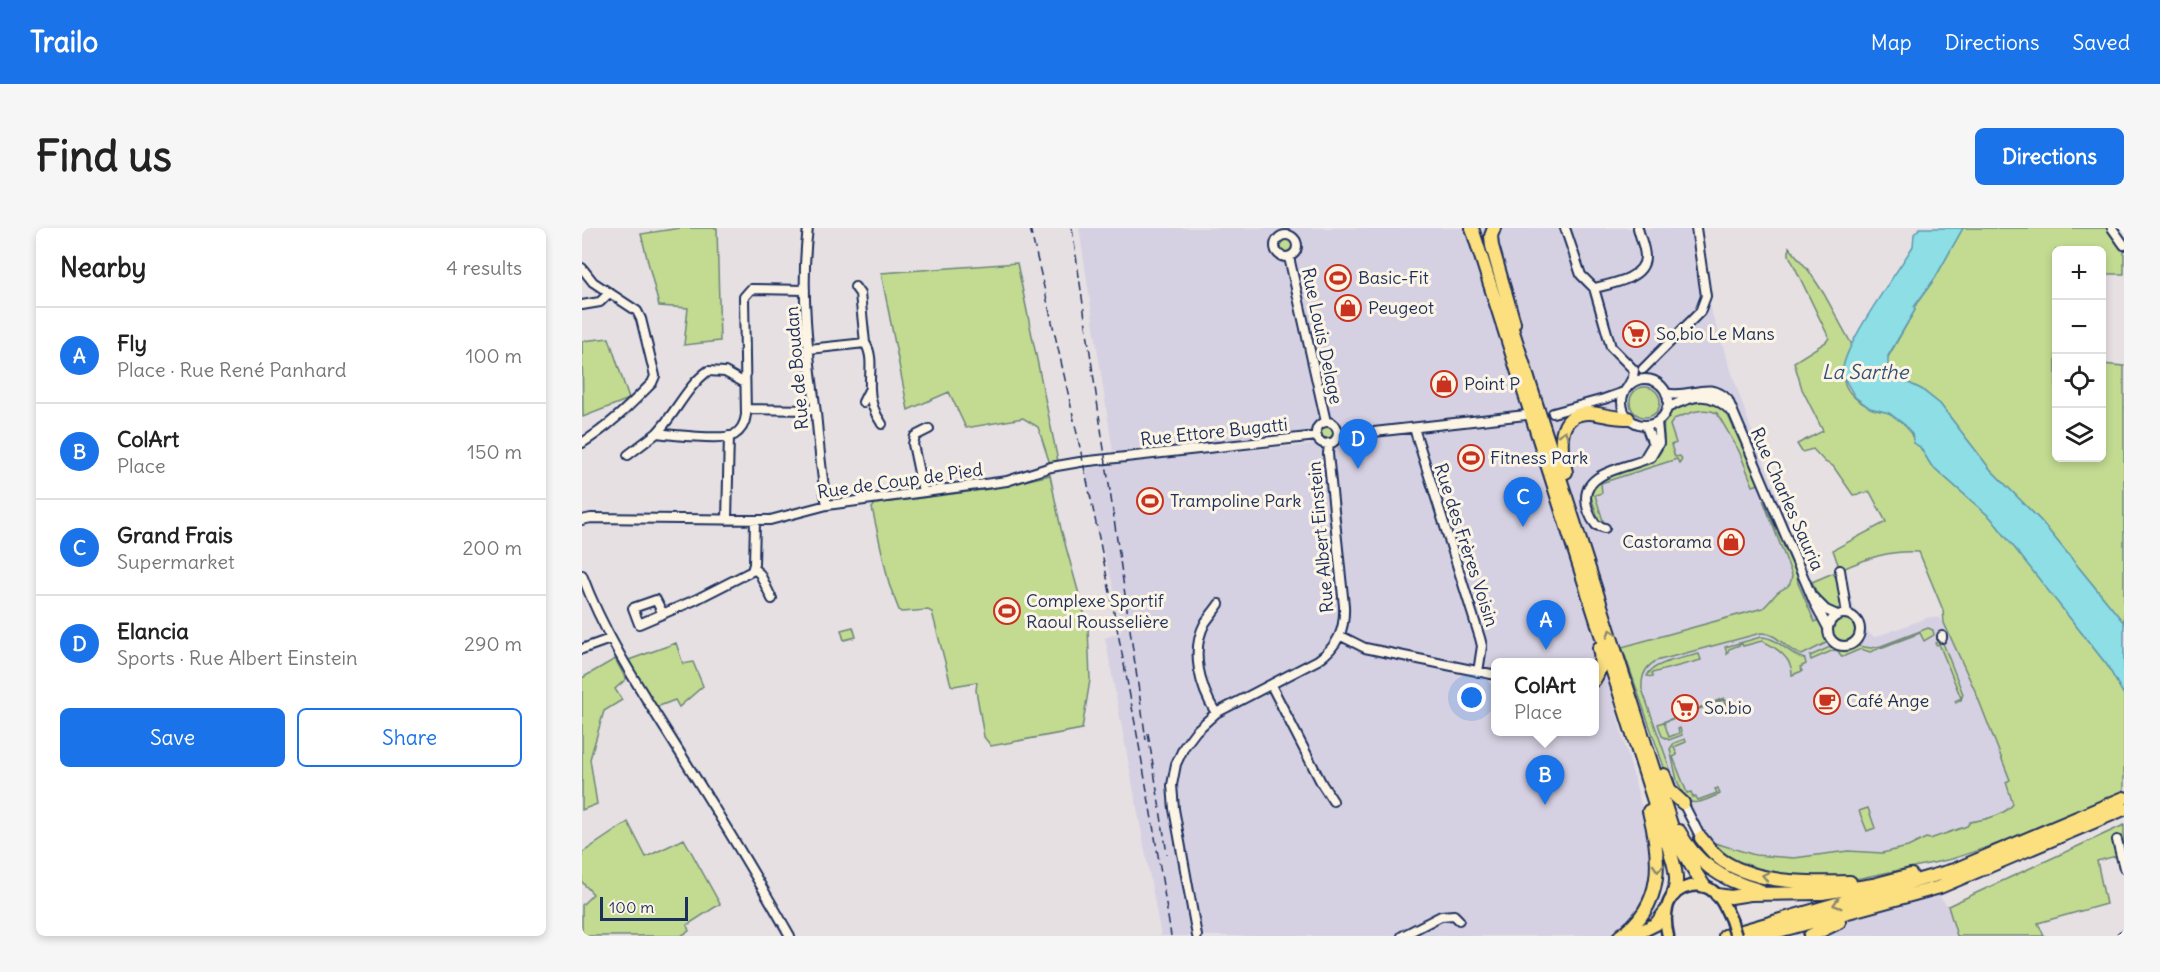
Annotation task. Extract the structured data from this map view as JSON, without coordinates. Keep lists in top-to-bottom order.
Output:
{
  "streets": {
    "street": [
      "Rue Louis Delage",
      "Rue de Boudan",
      "Rue Ettore Bugatti",
      "Rue de Coup de Pied",
      "Rue Charles Sauria",
      "Rue Albert Einstein",
      "Rue des Frères Voisin"
    ]
  },
  "crossings": [
    ["Rue Louis Delage", "Rue Ettore Bugatti"],
    ["Rue Louis Delage", "Rue Albert Einstein"],
    ["Rue de Boudan", "Rue de Coup de Pied"],
    ["Rue Ettore Bugatti", "Rue de Coup de Pied"],
    ["Rue Ettore Bugatti", "Rue Albert Einstein"]
  ],
  "water": ["La Sarthe"],
  "places": {
    "sports": [
      "Basic-Fit",
      "Fitness Park",
      "Trampoline Park",
      "Complexe Sportif Raoul Rousselière"
    ],
    "shop": ["Peugeot", "Point P", "Castorama"],
    "supermarket": ["So.bio Le Mans", "So.bio"],
    "cafe": ["Café Ange"]
  },
  "scale_bar": "100 m",
  "page": {
    "header": "Trailo",
    "nav": ["Map", "Directions", "Saved"],
    "buttons": [
      "Directions",
      ["Save", "Share"]
    ],
    "title": "Find us",
    "heading": ["Nearby", "4 results"],
    "map_buttons": ["+", "−"],
    "list": [
      {
        "mark": "A",
        "name": "Fly",
        "note": "Place · Rue René Panhard",
        "value": "100 m"
      },
      {
        "mark": "B",
        "name": "ColArt",
        "note": "Place",
        "value": "150 m"
      },
      {
        "mark": "C",
        "name": "Grand Frais",
        "note": "Supermarket",
        "value": "200 m"
      },
      {
        "mark": "D",
        "name": "Elancia",
        "note": "Sports · Rue Albert Einstein",
        "value": "290 m"
      }
    ],
    "pins": [
      "D",
      "C",
      "A",
      "B"
    ],
    "popup": ["ColArt", "Place"],
    "scale": "100 m"
  }
}
